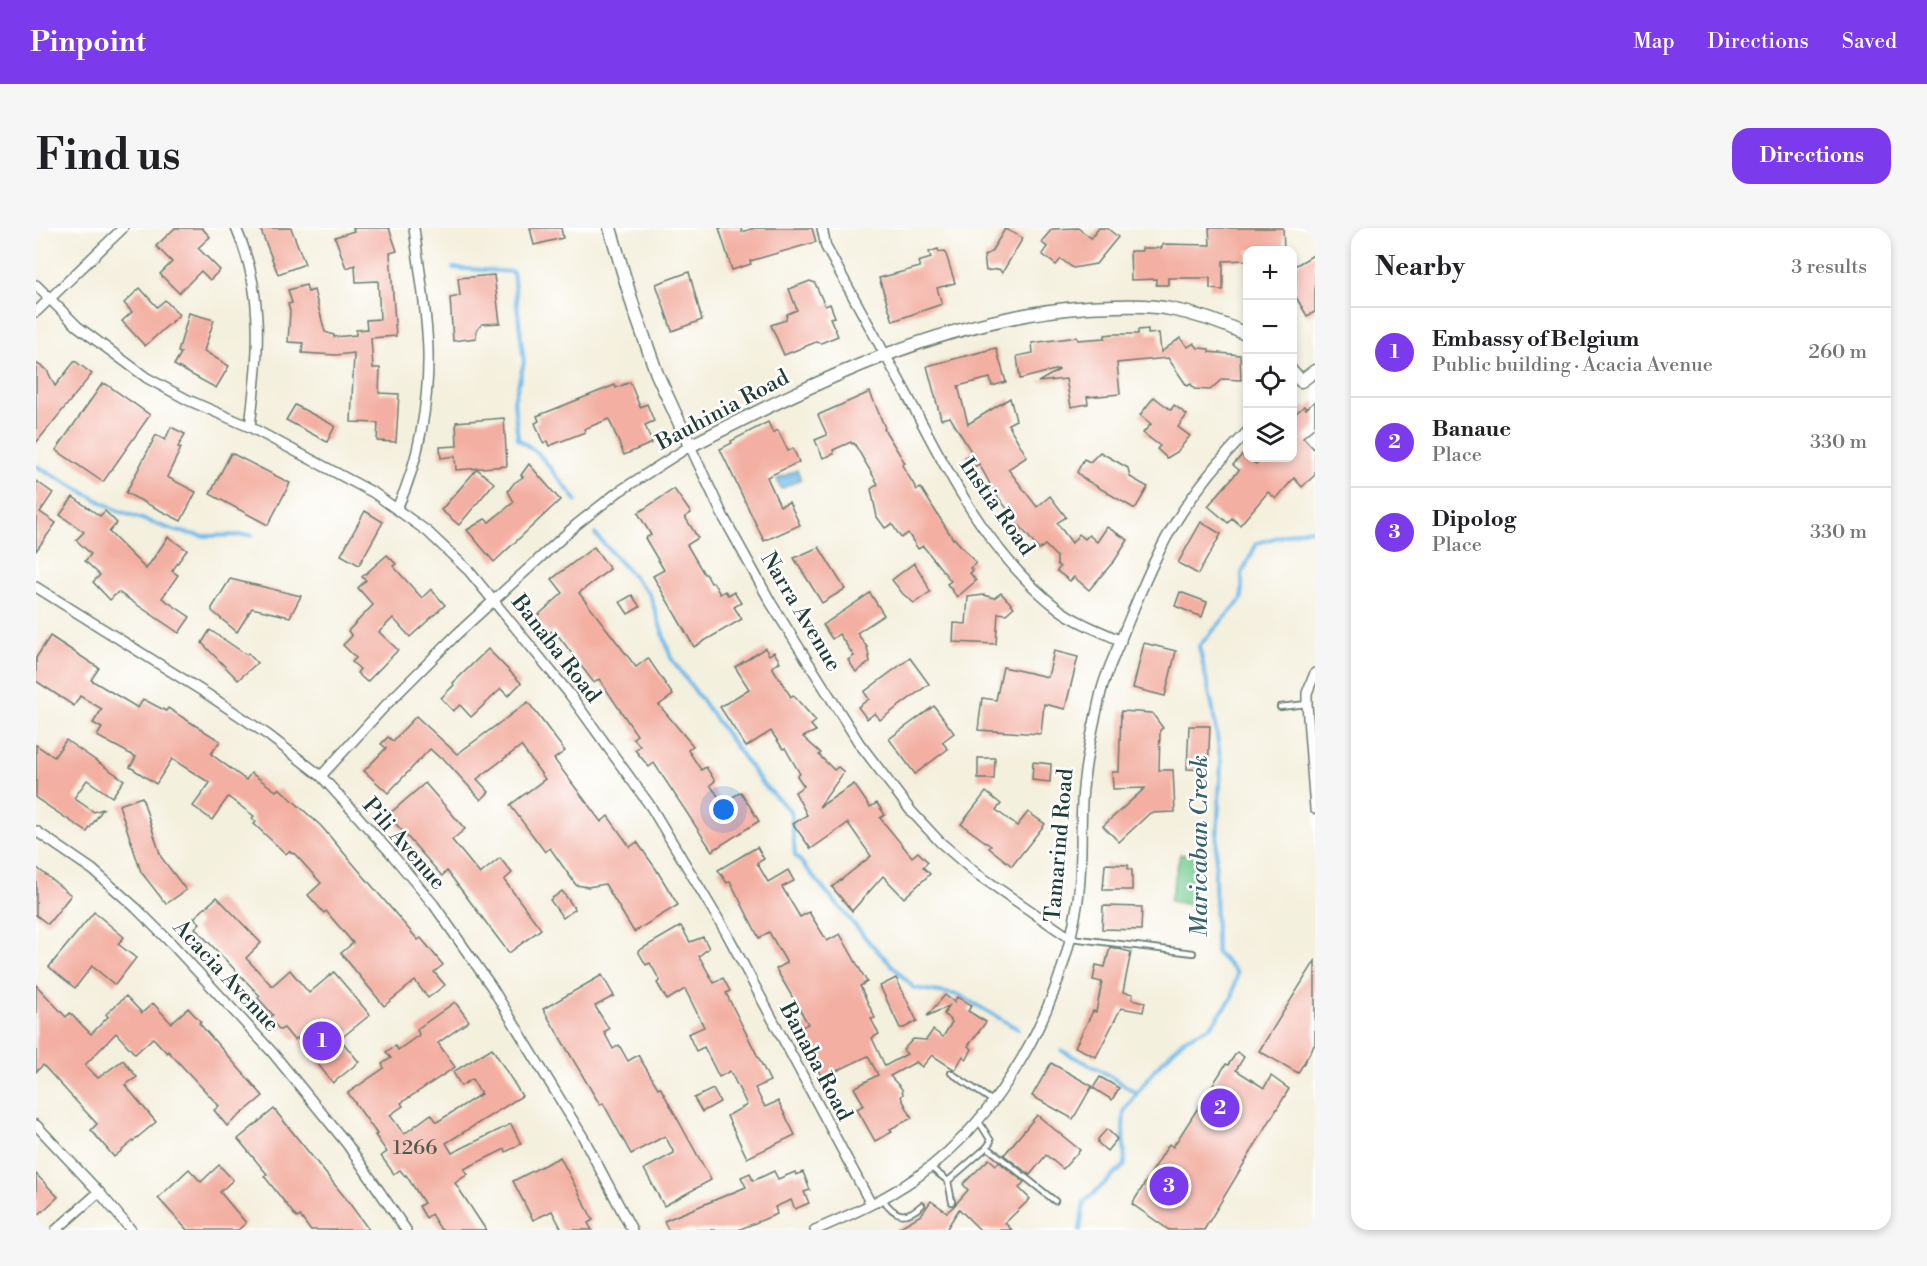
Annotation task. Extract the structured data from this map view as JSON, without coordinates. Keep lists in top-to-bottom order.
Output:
{
  "streets": {
    "street": [
      "Bauhinia Road",
      "Instia Road",
      "Narra Avenue",
      "Banaba Road",
      "Pili Avenue",
      "Tamarind Road",
      "Acacia Avenue"
    ]
  },
  "crossings": [
    ["Bauhinia Road", "Instia Road"],
    ["Bauhinia Road", "Narra Avenue"],
    ["Bauhinia Road", "Banaba Road"],
    ["Bauhinia Road", "Pili Avenue"],
    ["Instia Road", "Tamarind Road"],
    ["Narra Avenue", "Tamarind Road"],
    ["Banaba Road", "Tamarind Road"]
  ],
  "water": ["Maricaban Creek"],
  "house_numbers": ["1266"],
  "page": {
    "header": "Pinpoint",
    "nav": ["Map", "Directions", "Saved"],
    "buttons": "Directions",
    "title": "Find us",
    "heading": ["Nearby", "3 results"],
    "map_buttons": ["+", "−"],
    "list": [
      {
        "mark": "1",
        "name": "Embassy of Belgium",
        "note": "Public building · Acacia Avenue",
        "value": "260 m"
      },
      {
        "mark": "2",
        "name": "Banaue",
        "note": "Place",
        "value": "330 m"
      },
      {
        "mark": "3",
        "name": "Dipolog",
        "note": "Place",
        "value": "330 m"
      }
    ],
    "pins": ["1", "2", "3"]
  }
}
